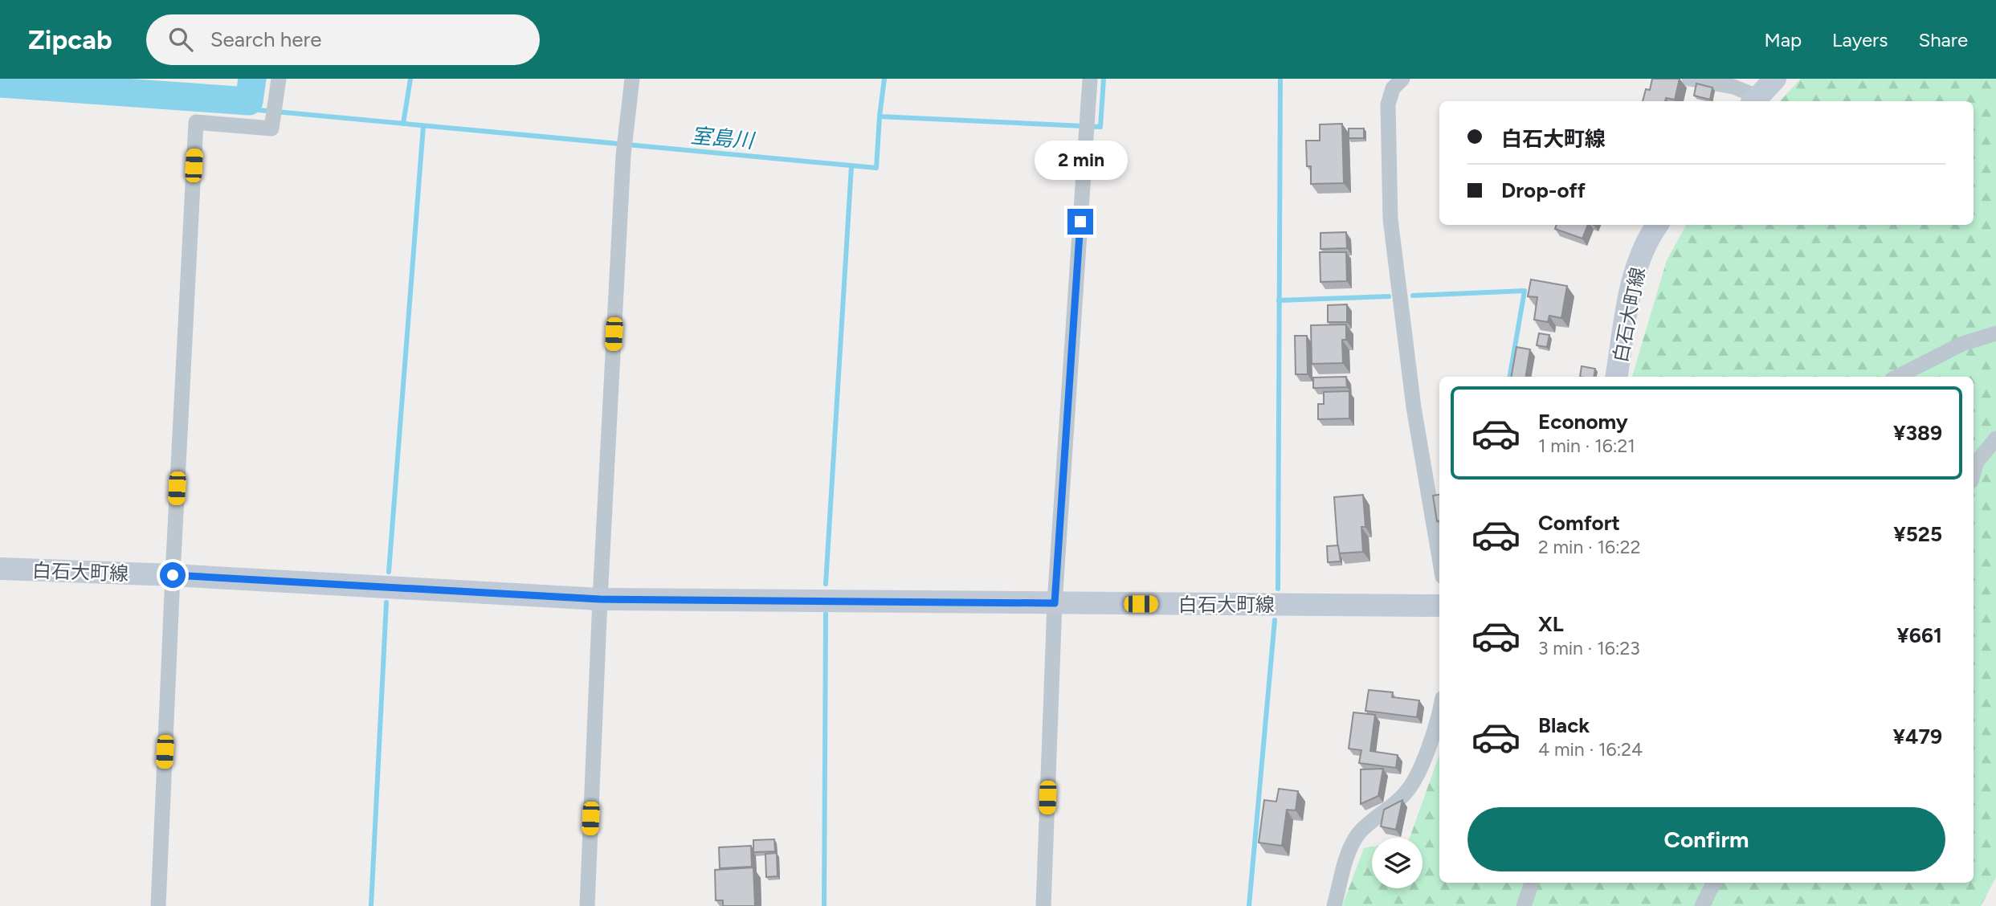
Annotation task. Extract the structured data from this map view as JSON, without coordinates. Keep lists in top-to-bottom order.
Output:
{
  "streets": {
    "main road": ["白石大町線"]
  },
  "water": ["室島川"],
  "page": {
    "header": "Zipcab",
    "search": "Search here",
    "nav": ["Map", "Layers", "Share"],
    "banner": ["白石大町線", "Drop-off"],
    "bubble": "2 min",
    "list": [
      {
        "name": "Economy",
        "note": "1 min · 16:21",
        "value": "¥389"
      },
      {
        "name": "Comfort",
        "note": "2 min · 16:22",
        "value": "¥525"
      },
      {
        "name": "XL",
        "note": "3 min · 16:23",
        "value": "¥661"
      },
      {
        "name": "Black",
        "note": "4 min · 16:24",
        "value": "¥479"
      }
    ],
    "buttons": "Confirm"
  }
}
